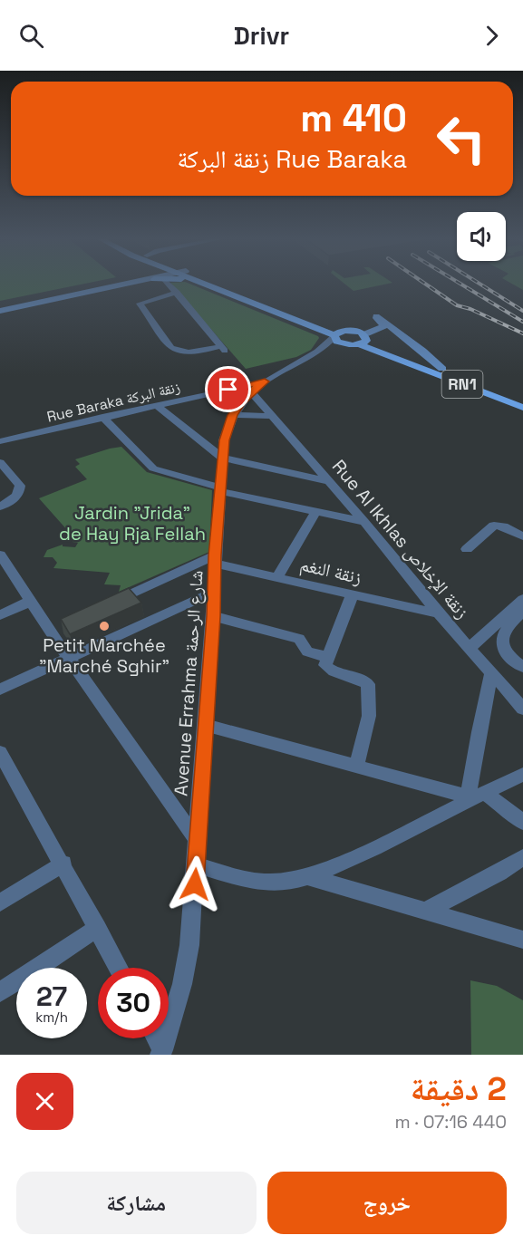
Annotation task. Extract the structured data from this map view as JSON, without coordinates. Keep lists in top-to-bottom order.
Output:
{
  "streets": {
    "main road": ["RN1"],
    "street": [
      "Rue Baraka زنقة البركة",
      "Rue Al Ikhlas زنقة الإخلاص",
      "زنقة النغم",
      "Avenue Errahma شارع الرحمة"
    ]
  },
  "crossings": [
    ["RN1", "Avenue Errahma شارع الرحمة"],
    ["Rue Baraka زنقة البركة", "Avenue Errahma شارع الرحمة"],
    ["Rue Al Ikhlas زنقة الإخلاص", "زنقة النغم"],
    ["Rue Al Ikhlas زنقة الإخلاص", "Avenue Errahma شارع الرحمة"],
    ["زنقة النغم", "Avenue Errahma شارع الرحمة"]
  ],
  "parks": ["Jardin \"Jrida\" de Hay Rja Fellah"],
  "places": ["Petit Marchée \"Marché Sghir\""],
  "page": {
    "header": "Drivr",
    "turn": ["410 m", "Rue Baraka زنقة البركة"],
    "speed": "27 km/h",
    "limit": "30",
    "heading": ["2 دقيقة", "440 m · 07:16"],
    "buttons": ["خروج", "مشاركة"]
  }
}
